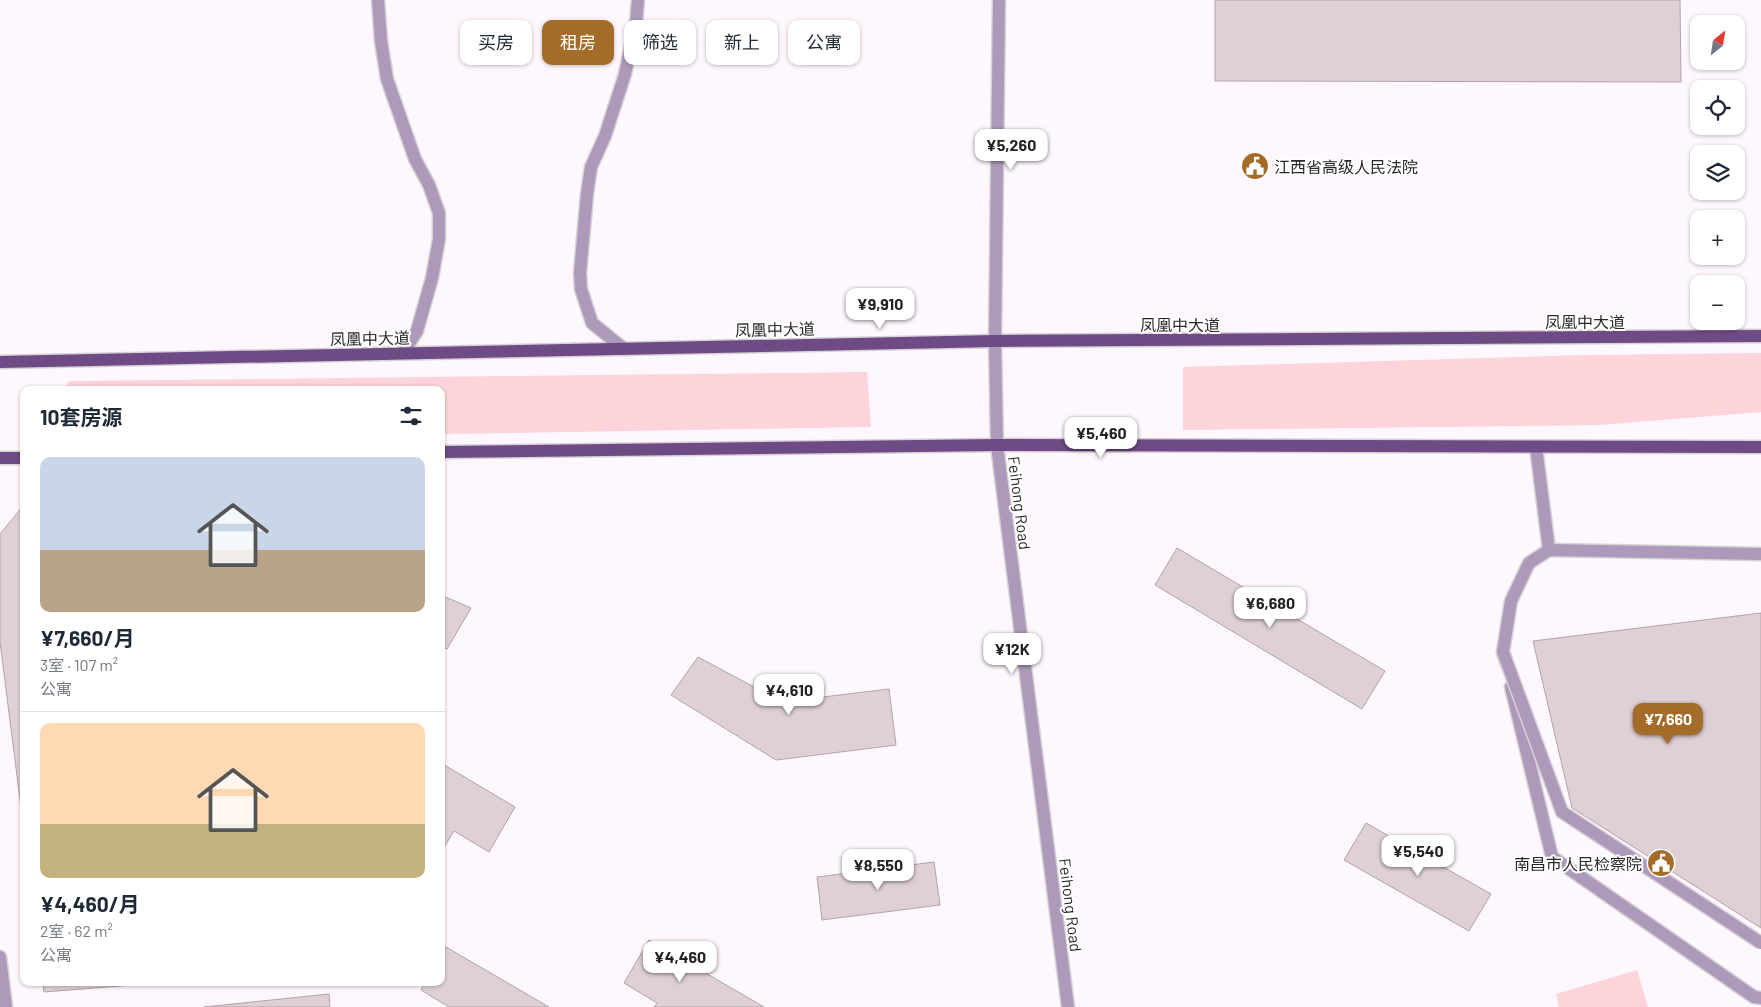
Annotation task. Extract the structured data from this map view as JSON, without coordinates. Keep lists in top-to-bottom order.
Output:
{
  "streets": {
    "main road": ["凤凰中大道"],
    "street": ["Feihong Road"]
  },
  "crossings": [
    ["凤凰中大道", "Feihong Road"]
  ],
  "places": {
    "public building": ["江西省高级人民法院", "南昌市人民检察院"]
  },
  "north": "top right",
  "page": {
    "map_buttons": ["+", "−"],
    "chip": [
      "买房",
      "租房",
      "筛选",
      "新上",
      "公寓"
    ],
    "price": [
      "¥5,260",
      "¥9,910",
      "¥5,460",
      "¥6,680",
      "¥12K",
      "¥4,610",
      "¥7,660",
      "¥5,540",
      "¥8,550",
      "¥4,460"
    ],
    "heading": "10套房源",
    "list": [
      {
        "name": "¥7,660/月",
        "note": "3室 · 107 m² · 公寓"
      },
      {
        "name": "¥4,460/月",
        "note": "2室 · 62 m² · 公寓"
      }
    ]
  }
}
